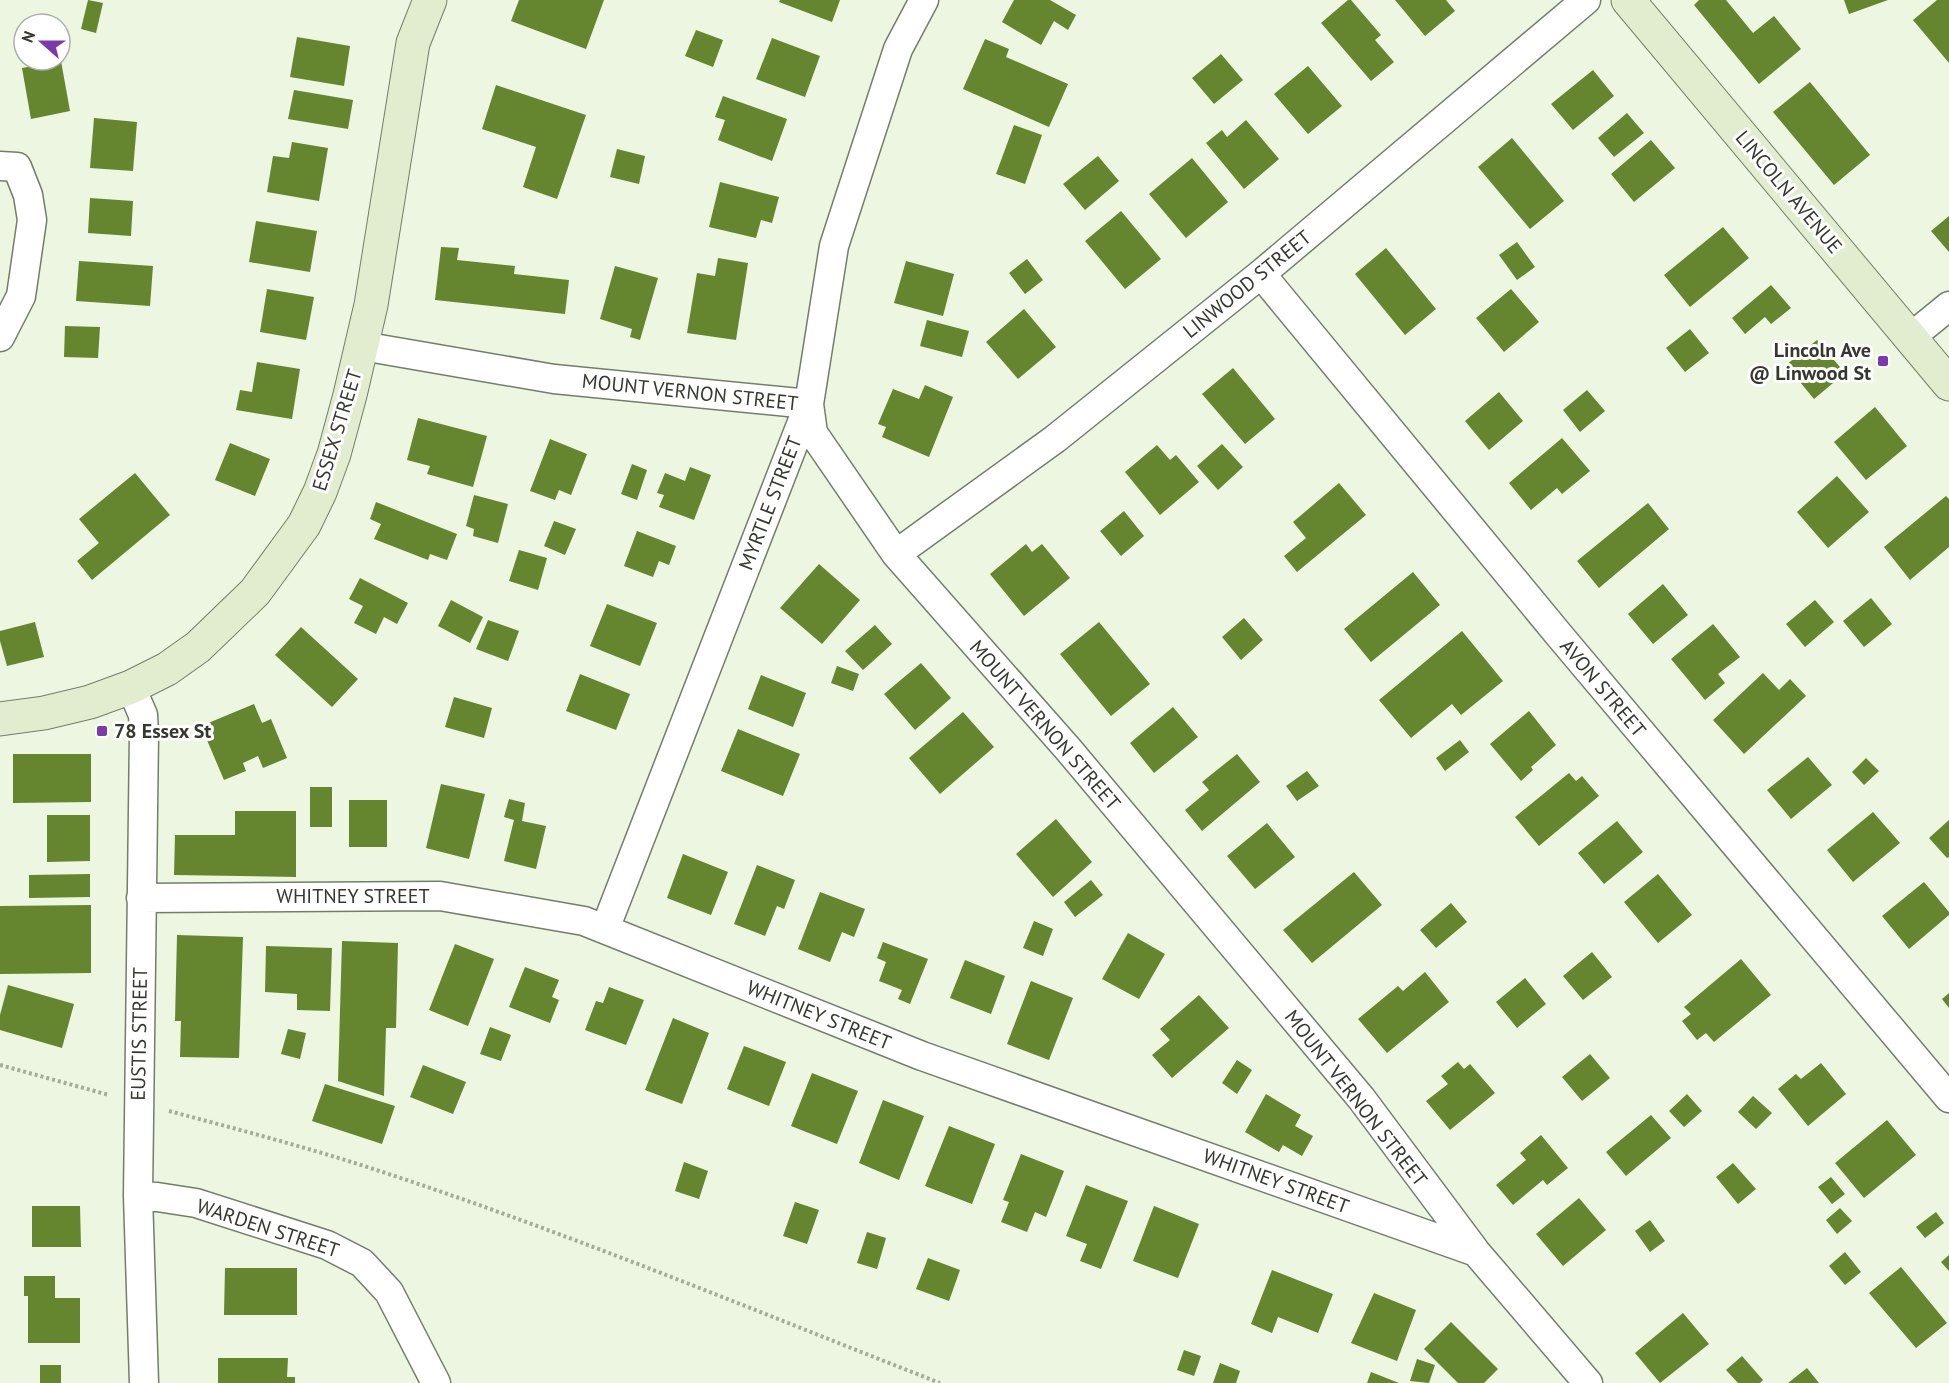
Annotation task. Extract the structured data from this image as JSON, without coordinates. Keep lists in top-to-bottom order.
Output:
{
  "streets": {
    "main road": ["LINCOLN AVENUE", "ESSEX STREET"],
    "street": [
      "LINWOOD STREET",
      "MOUNT VERNON STREET",
      "MYRTLE STREET",
      "AVON STREET",
      "WHITNEY STREET",
      "EUSTIS STREET",
      "WARDEN STREET"
    ]
  },
  "crossings": [
    ["LINWOOD STREET", "MOUNT VERNON STREET"],
    ["LINWOOD STREET", "AVON STREET"],
    ["MOUNT VERNON STREET", "ESSEX STREET"],
    ["MOUNT VERNON STREET", "MYRTLE STREET"],
    ["MOUNT VERNON STREET", "WHITNEY STREET"],
    ["ESSEX STREET", "EUSTIS STREET"],
    ["MYRTLE STREET", "WHITNEY STREET"],
    ["WHITNEY STREET", "EUSTIS STREET"],
    ["EUSTIS STREET", "WARDEN STREET"]
  ],
  "places": {
    "transit": ["Lincoln Ave @ Linwood St", "78 Essex St"]
  },
  "north": "left"
}
